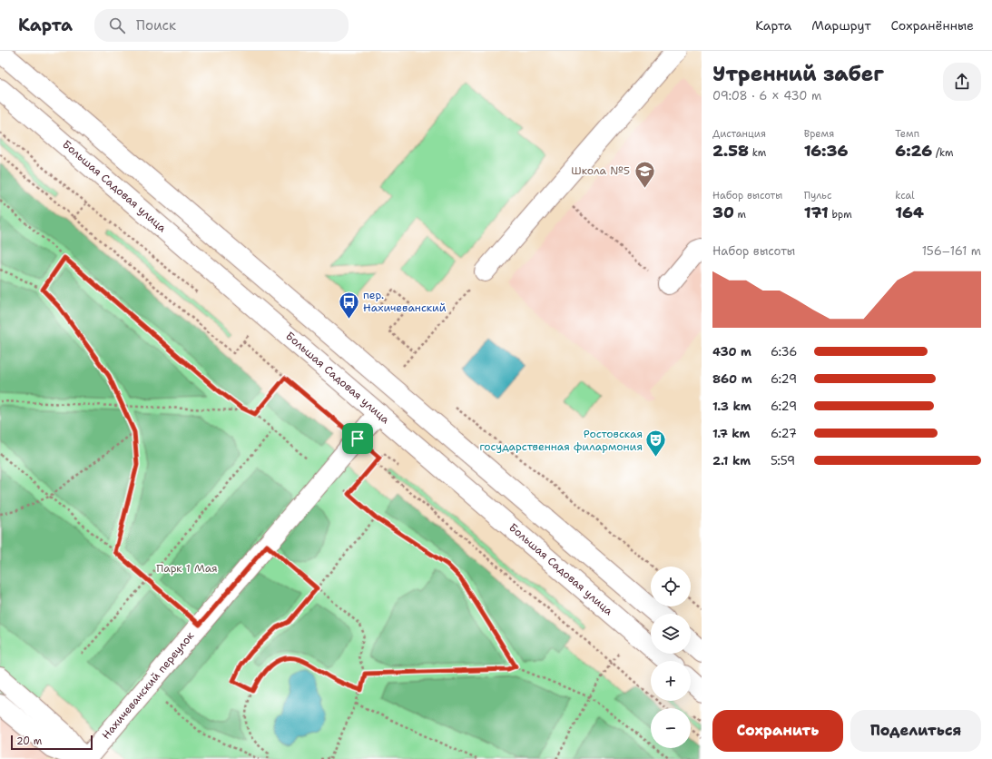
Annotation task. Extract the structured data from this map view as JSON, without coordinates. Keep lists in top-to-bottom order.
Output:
{
  "streets": {
    "main road": ["Большая Садовая улица", "Нахичеванский переулок"]
  },
  "crossings": [
    ["Большая Садовая улица", "Нахичеванский переулок"]
  ],
  "parks": ["Парк 1 Мая"],
  "places": {
    "school or university": ["Школа №5"],
    "bus stop": ["пер. Нахичеванский"],
    "theatre": ["Ростовская государственная филармония"]
  },
  "scale_bar": "20 m",
  "page": {
    "header": "Карта",
    "search": "Поиск",
    "nav": ["Карта", "Маршрут", "Сохранённые"],
    "heading": ["Утренний забег", "09:08 · 6 × 430 m"],
    "stats": [
      ["Дистанция", "2.58 km"],
      ["Время", "16:36"],
      ["Темп", "6:26 /km"],
      ["Набор высоты", "30 m"],
      ["Пульс", "171 bpm"],
      ["kcal", "164"]
    ],
    "chart": ["Набор высоты", "156–161 m"],
    "list": [
      {
        "name": "430 m",
        "note": "6:36"
      },
      {
        "name": "860 m",
        "note": "6:29"
      },
      {
        "name": "1.3 km",
        "note": "6:29"
      },
      {
        "name": "1.7 km",
        "note": "6:27"
      },
      {
        "name": "2.1 km",
        "note": "5:59"
      }
    ],
    "map_buttons": ["+", "−"],
    "buttons": ["Сохранить", "Поделиться"],
    "scale": "20 m"
  }
}
